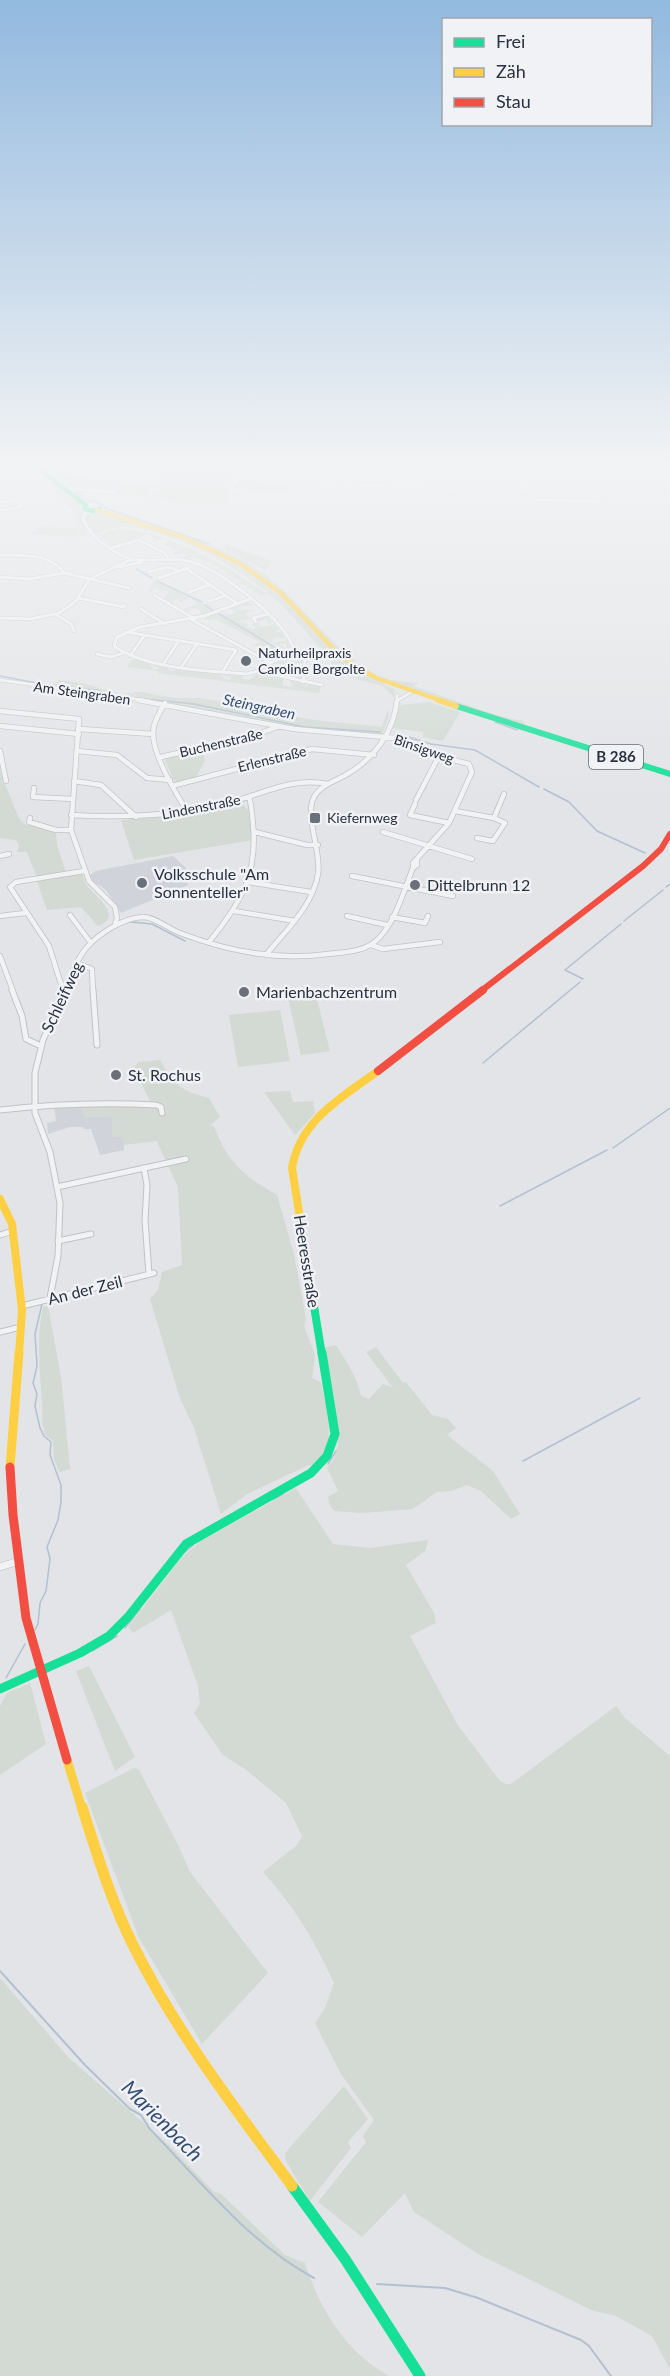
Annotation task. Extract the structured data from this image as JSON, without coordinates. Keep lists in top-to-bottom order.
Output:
{
  "streets": {
    "street": [
      "Am Steingraben",
      "Buchenstraße",
      "Binsigweg",
      "B 286",
      "Erlenstraße",
      "Lindenstraße",
      "Schleifweg",
      "Heeresstraße",
      "An der Zeil"
    ]
  },
  "crossings": [
    ["Am Steingraben", "Buchenstraße"],
    ["Am Steingraben", "Binsigweg"]
  ],
  "water": ["Steingraben", "Marienbach"],
  "places": {
    "other": [
      "Naturheilpraxis Caroline Borgolte",
      "Volksschule \"Am Sonnenteller\"",
      "Dittelbrunn 12",
      "Marienbachzentrum",
      "St. Rochus"
    ],
    "transit": ["Kiefernweg"]
  },
  "legend": ["Frei", "Zäh", "Stau"]
}
